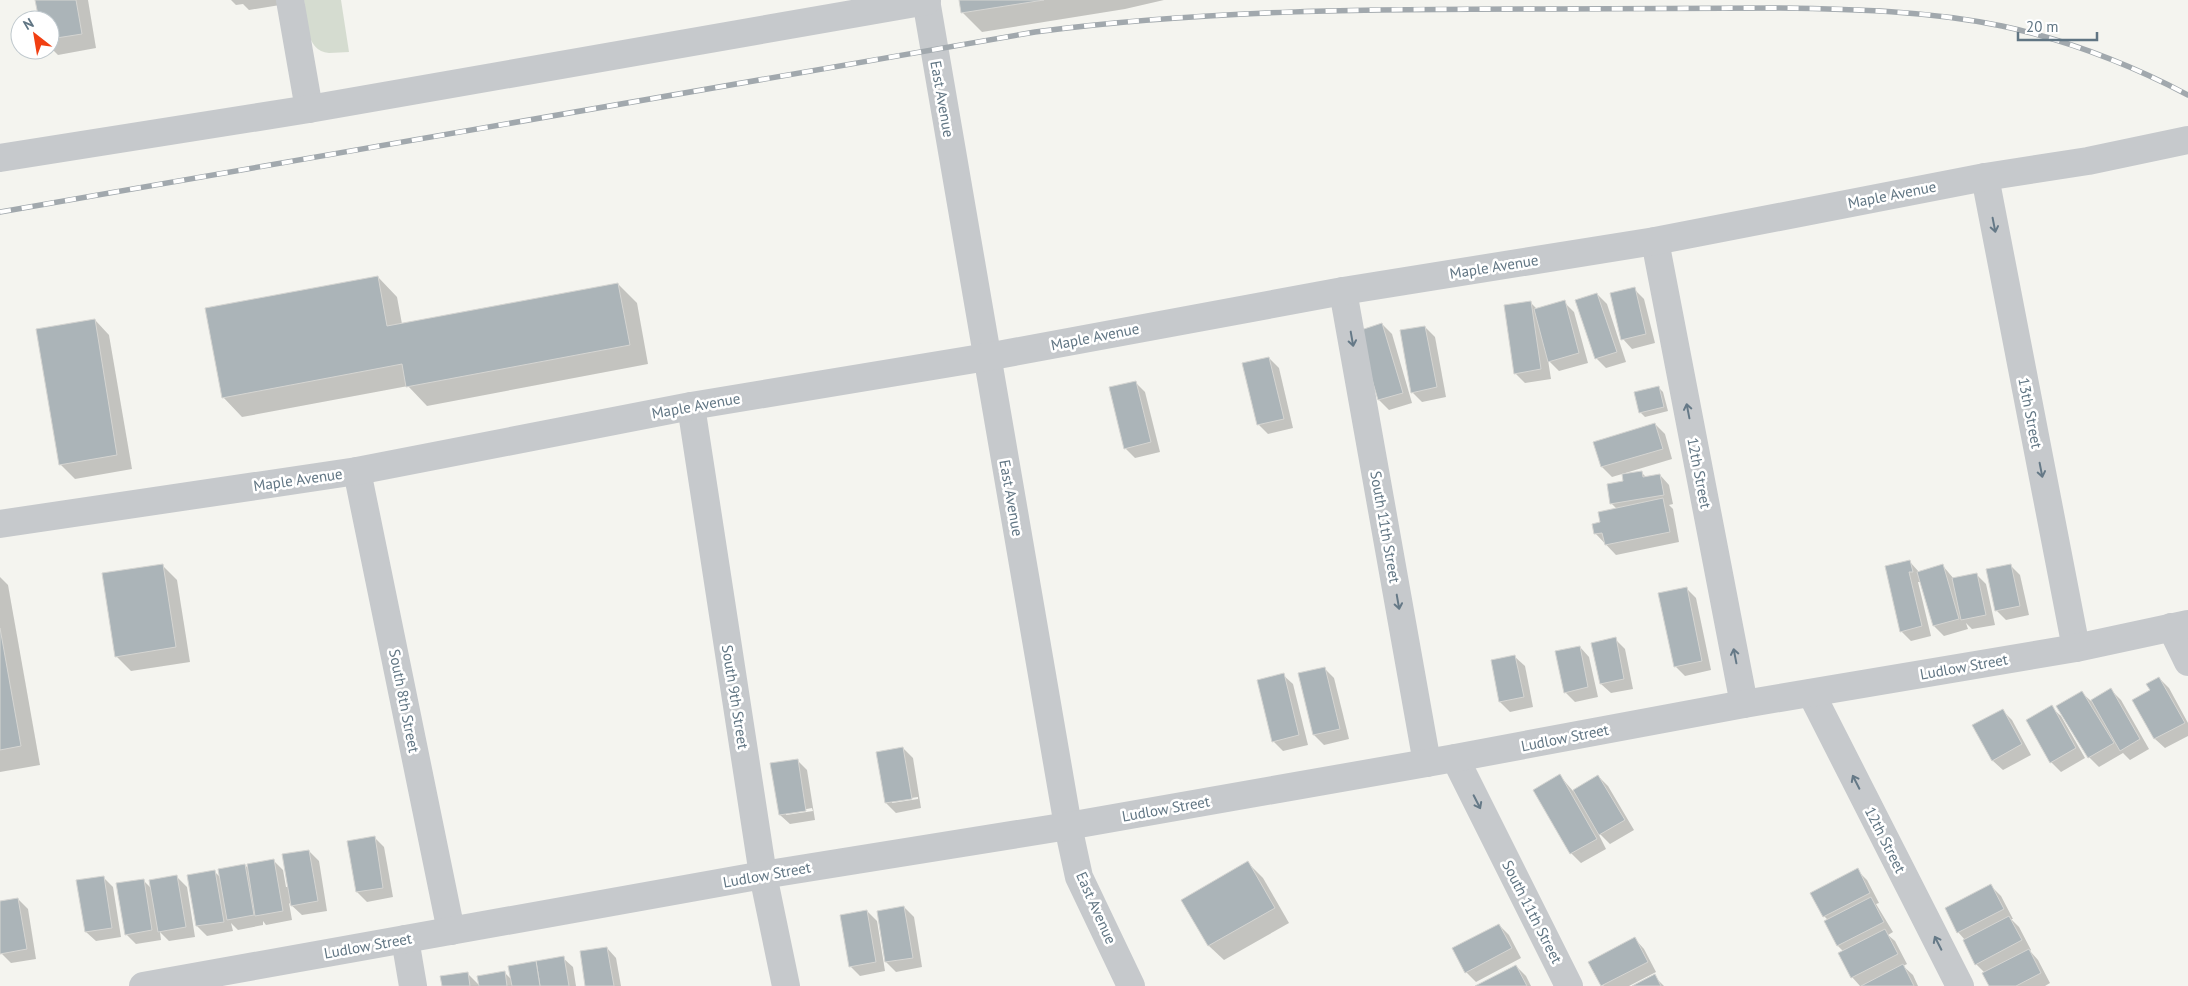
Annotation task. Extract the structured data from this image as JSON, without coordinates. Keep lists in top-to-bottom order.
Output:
{
  "streets": {
    "street": [
      "East Avenue",
      "Maple Avenue",
      "13th Street",
      "12th Street",
      "South 11th Street",
      "Ludlow Street",
      "South 9th Street",
      "South 8th Street"
    ]
  },
  "crossings": [
    ["East Avenue", "Maple Avenue"],
    ["East Avenue", "Ludlow Street"],
    ["Maple Avenue", "13th Street"],
    ["Maple Avenue", "12th Street"],
    ["Maple Avenue", "South 11th Street"],
    ["Maple Avenue", "South 9th Street"],
    ["Maple Avenue", "South 8th Street"],
    ["13th Street", "Ludlow Street"],
    ["12th Street", "Ludlow Street"],
    ["South 11th Street", "Ludlow Street"],
    ["Ludlow Street", "South 9th Street"],
    ["Ludlow Street", "South 8th Street"]
  ],
  "one_way": ["13th Street", "12th Street", "South 11th Street"],
  "scale_bar": "20 m",
  "north": "top left"
}
